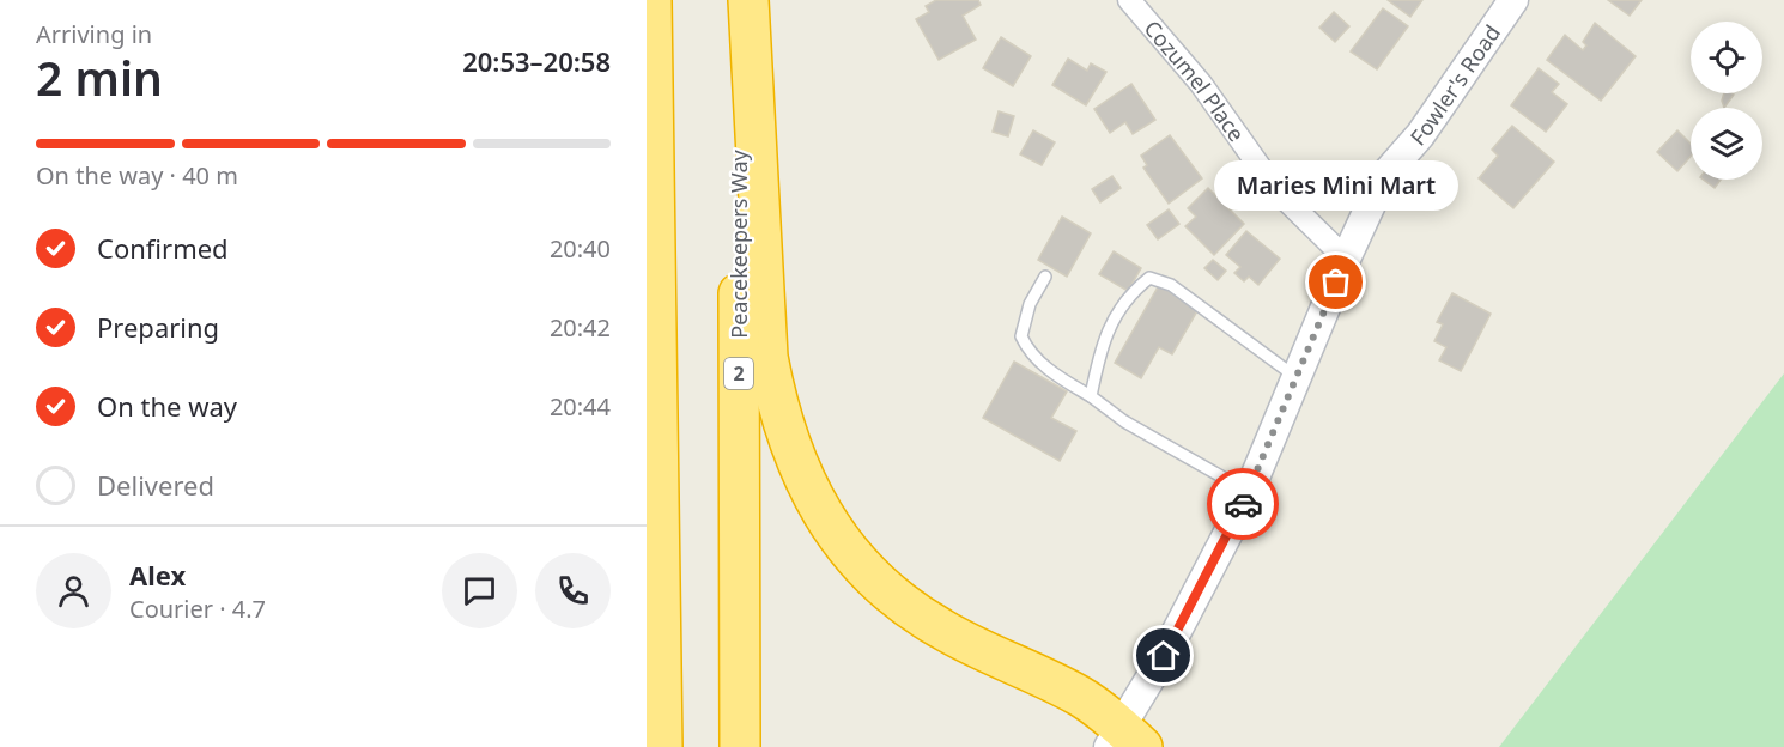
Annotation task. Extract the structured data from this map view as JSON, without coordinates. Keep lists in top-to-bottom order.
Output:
{
  "streets": {
    "highway": ["Peacekeepers Way", "2"],
    "street": ["Cozumel Place", "Fowler's Road"]
  },
  "crossings": [
    ["Cozumel Place", "Fowler's Road"]
  ],
  "places": ["Maries Mini Mart"],
  "page": {
    "heading": ["2 min", "Arriving in", "20:53–20:58"],
    "panel": ["Alex", "Courier · 4.7"],
    "bar": "On the way · 40 m",
    "bubble": "Maries Mini Mart",
    "list": [
      ["Confirmed", "20:40"],
      ["Preparing", "20:42"],
      ["On the way", "20:44"],
      "Delivered"
    ]
  }
}
